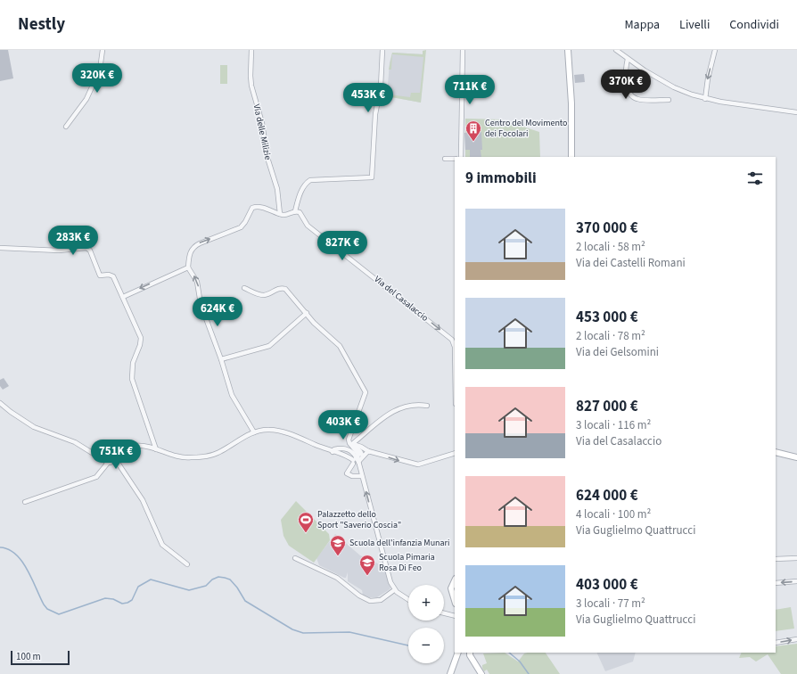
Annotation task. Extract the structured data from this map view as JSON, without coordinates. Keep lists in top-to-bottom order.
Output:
{
  "streets": {
    "street": ["Via delle Milizie", "Via del Casalaccio"]
  },
  "one_way": ["Via del Casalaccio"],
  "places": {
    "building": ["Centro del Movimento dei Focolari"],
    "sports": ["Palazzetto dello Sport \"Saverio Coscia\""],
    "school or university": ["Scuola dell'infanzia Munari", "Scuola Pimaria Rosa Di Feo"]
  },
  "scale_bar": "100 m",
  "page": {
    "header": "Nestly",
    "nav": ["Mappa", "Livelli", "Condividi"],
    "price": [
      "320K €",
      "370K €",
      "711K €",
      "453K €",
      "283K €",
      "827K €",
      "624K €",
      "403K €",
      "751K €"
    ],
    "heading": "9 immobili",
    "list": [
      {
        "name": "370 000 €",
        "note": "2 locali · 58 m² · Via dei Castelli Romani"
      },
      {
        "name": "453 000 €",
        "note": "2 locali · 78 m² · Via dei Gelsomini"
      },
      {
        "name": "827 000 €",
        "note": "3 locali · 116 m² · Via del Casalaccio"
      },
      {
        "name": "624 000 €",
        "note": "4 locali · 100 m² · Via Guglielmo Quattrucci"
      },
      {
        "name": "403 000 €",
        "note": "3 locali · 77 m² · Via Guglielmo Quattrucci"
      }
    ],
    "map_buttons": ["+", "−"],
    "scale": "100 m"
  }
}
